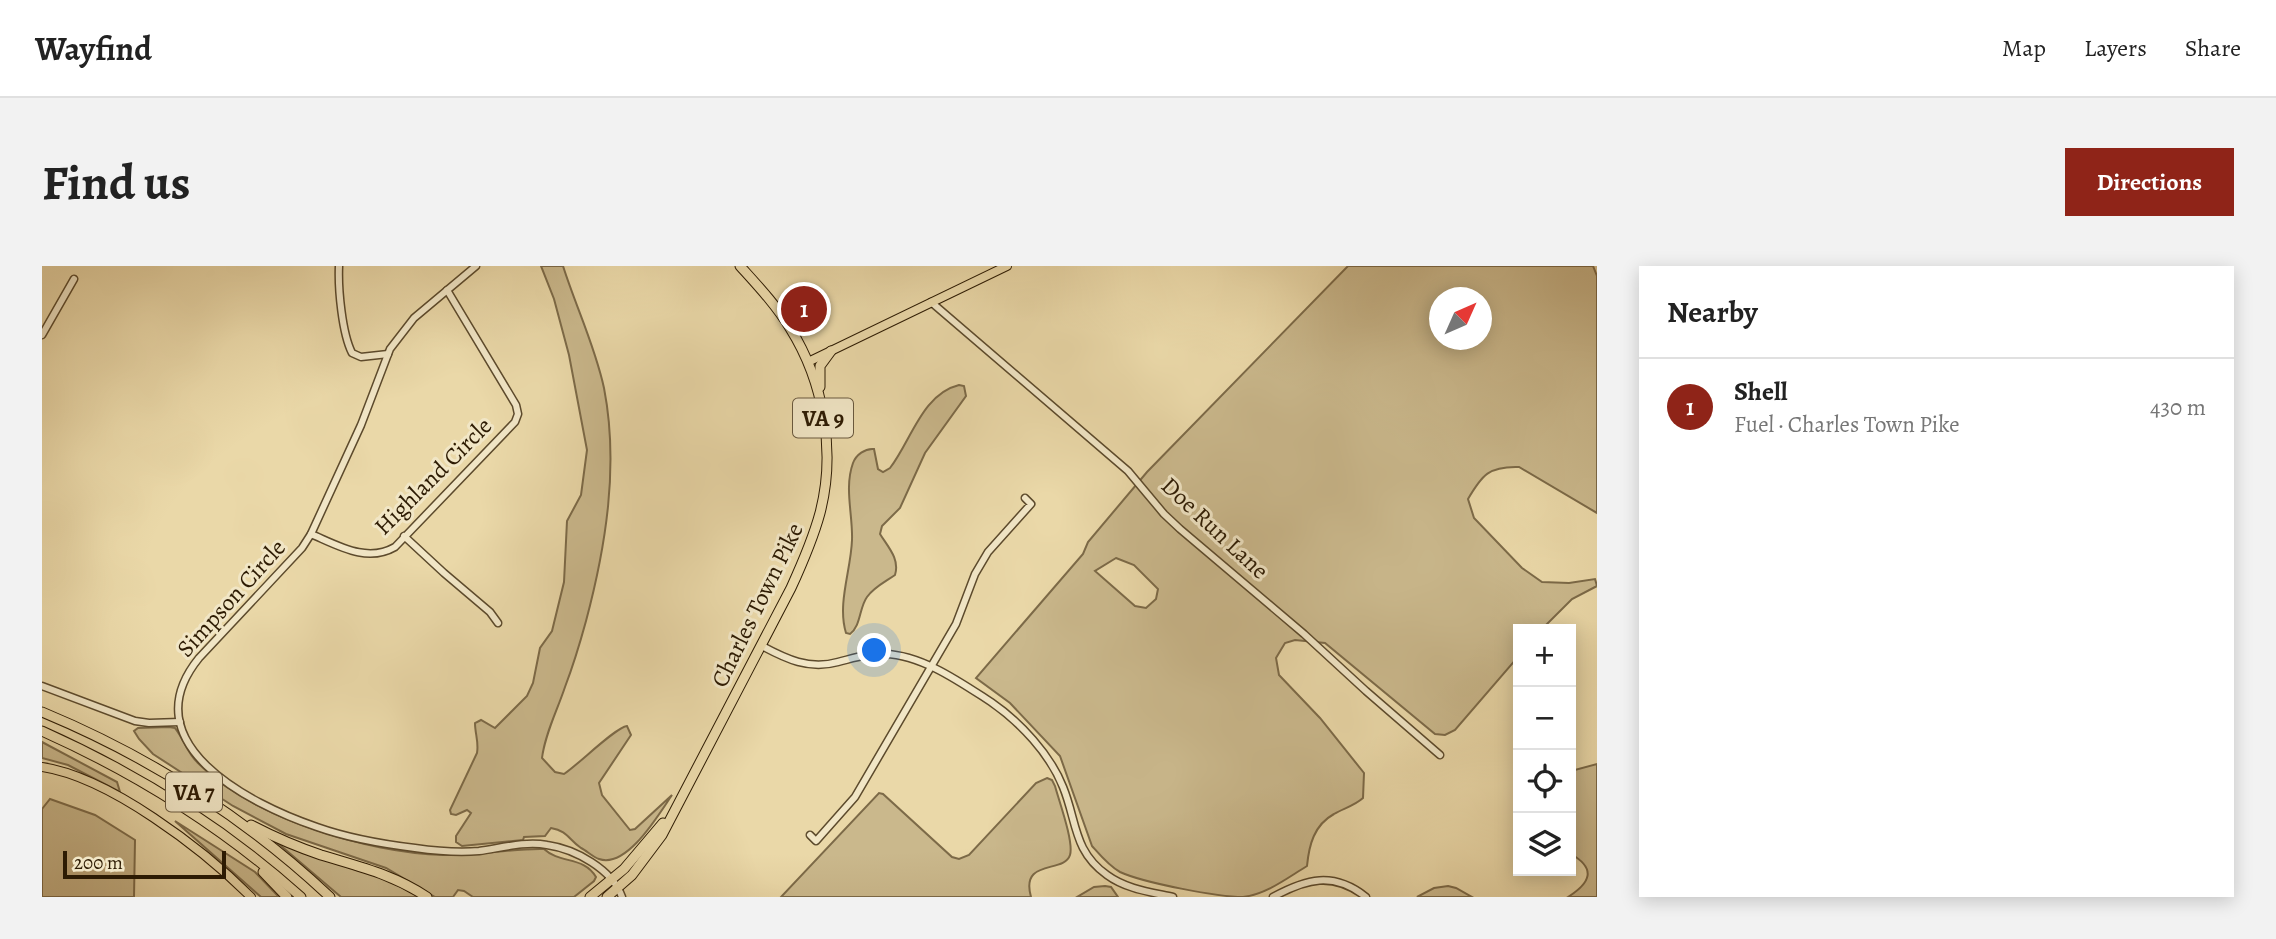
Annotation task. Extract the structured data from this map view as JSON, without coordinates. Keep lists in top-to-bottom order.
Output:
{
  "streets": {
    "highway": ["VA 9", "Charles Town Pike", "VA 7"],
    "street": ["Highland Circle", "Doe Run Lane", "Simpson Circle"]
  },
  "crossings": [
    ["Highland Circle", "Simpson Circle"]
  ],
  "scale_bar": "200 m",
  "north": "top right",
  "page": {
    "header": "Wayfind",
    "nav": ["Map", "Layers", "Share"],
    "buttons": "Directions",
    "title": "Find us",
    "heading": "Nearby",
    "pins": "1",
    "list": [
      {
        "mark": "1",
        "name": "Shell",
        "note": "Fuel · Charles Town Pike",
        "value": "430 m"
      }
    ],
    "map_buttons": ["+", "−"],
    "scale": "200 m"
  }
}
